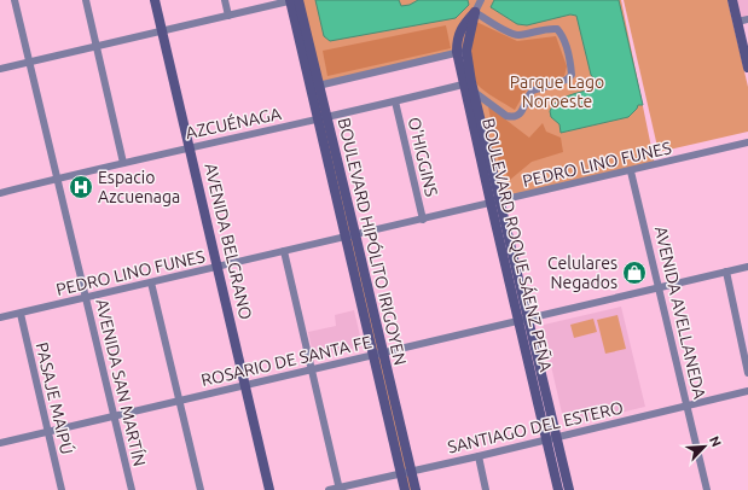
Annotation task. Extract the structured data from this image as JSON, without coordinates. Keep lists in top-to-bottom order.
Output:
{
  "streets": {
    "street": [
      "AZCUÉNAGA",
      "O'HIGGINS",
      "PEDRO LINO FUNES",
      "AVENIDA BELGRANO",
      "BOULEVARD HIPÓLITO IRIGOYEN",
      "BOULEVARD ROQUE SÁENZ PEÑA",
      "AVENIDA AVELLANEDA",
      "ROSARIO DE SANTA FE",
      "AVENIDA SAN MARTÍN",
      "PASAJE MAIPÚ",
      "SANTIAGO DEL ESTERO"
    ]
  },
  "crossings": [
    ["AZCUÉNAGA", "O'HIGGINS"],
    ["AZCUÉNAGA", "AVENIDA BELGRANO"],
    ["AZCUÉNAGA", "BOULEVARD HIPÓLITO IRIGOYEN"],
    ["AZCUÉNAGA", "BOULEVARD ROQUE SÁENZ PEÑA"],
    ["AZCUÉNAGA", "AVENIDA SAN MARTÍN"],
    ["O'HIGGINS", "PEDRO LINO FUNES"],
    ["PEDRO LINO FUNES", "AVENIDA BELGRANO"],
    ["PEDRO LINO FUNES", "BOULEVARD HIPÓLITO IRIGOYEN"],
    ["PEDRO LINO FUNES", "BOULEVARD ROQUE SÁENZ PEÑA"],
    ["PEDRO LINO FUNES", "AVENIDA AVELLANEDA"],
    ["PEDRO LINO FUNES", "AVENIDA SAN MARTÍN"],
    ["PEDRO LINO FUNES", "PASAJE MAIPÚ"],
    ["AVENIDA BELGRANO", "ROSARIO DE SANTA FE"],
    ["BOULEVARD HIPÓLITO IRIGOYEN", "ROSARIO DE SANTA FE"],
    ["BOULEVARD HIPÓLITO IRIGOYEN", "SANTIAGO DEL ESTERO"],
    ["BOULEVARD ROQUE SÁENZ PEÑA", "ROSARIO DE SANTA FE"],
    ["BOULEVARD ROQUE SÁENZ PEÑA", "SANTIAGO DEL ESTERO"],
    ["AVENIDA AVELLANEDA", "ROSARIO DE SANTA FE"],
    ["AVENIDA AVELLANEDA", "SANTIAGO DEL ESTERO"],
    ["ROSARIO DE SANTA FE", "AVENIDA SAN MARTÍN"],
    ["ROSARIO DE SANTA FE", "PASAJE MAIPÚ"]
  ],
  "parks": ["Parque Lago Noroeste"],
  "places": {
    "hospital": ["Espacio Azcuenaga"],
    "shop": ["Celulares Negados"]
  },
  "north": "top right"
}
